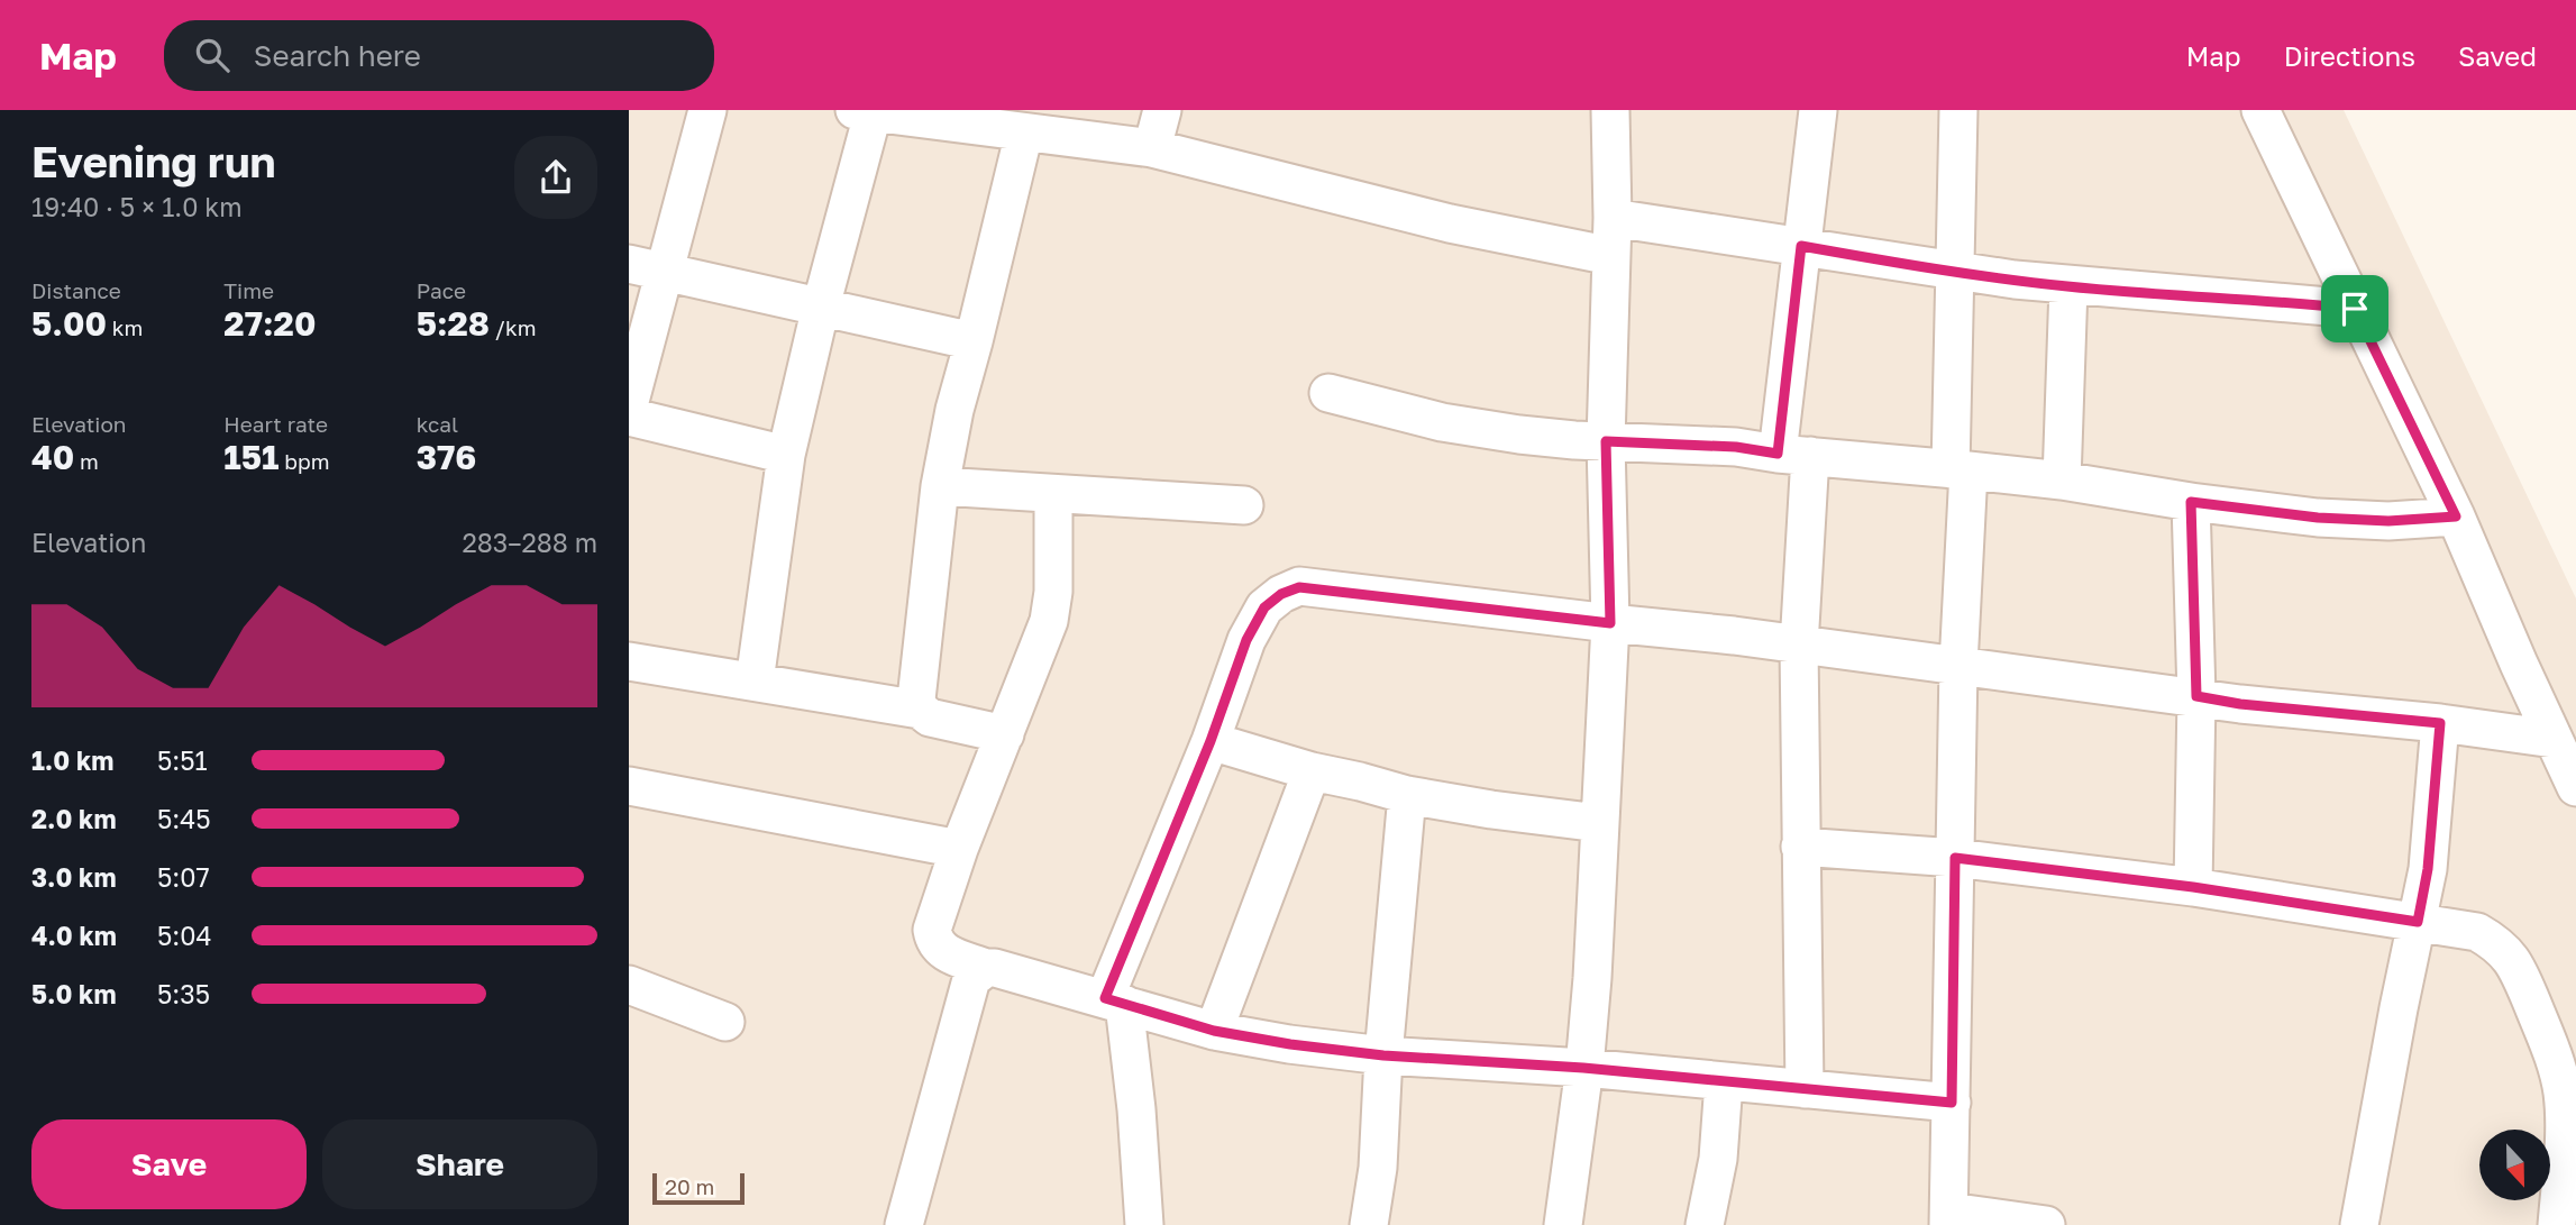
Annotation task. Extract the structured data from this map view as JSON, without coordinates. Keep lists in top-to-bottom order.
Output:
{
  "scale_bar": "20 m",
  "north": "bottom",
  "page": {
    "header": "Map",
    "search": "Search here",
    "nav": ["Map", "Directions", "Saved"],
    "heading": ["Evening run", "19:40 · 5 × 1.0 km"],
    "stats": [
      ["Distance", "5.00 km"],
      ["Time", "27:20"],
      ["Pace", "5:28 /km"],
      ["Elevation", "40 m"],
      ["Heart rate", "151 bpm"],
      ["kcal", "376"]
    ],
    "chart": ["Elevation", "283–288 m"],
    "list": [
      {
        "name": "1.0 km",
        "note": "5:51"
      },
      {
        "name": "2.0 km",
        "note": "5:45"
      },
      {
        "name": "3.0 km",
        "note": "5:07"
      },
      {
        "name": "4.0 km",
        "note": "5:04"
      },
      {
        "name": "5.0 km",
        "note": "5:35"
      }
    ],
    "buttons": ["Save", "Share"],
    "scale": "20 m"
  }
}
